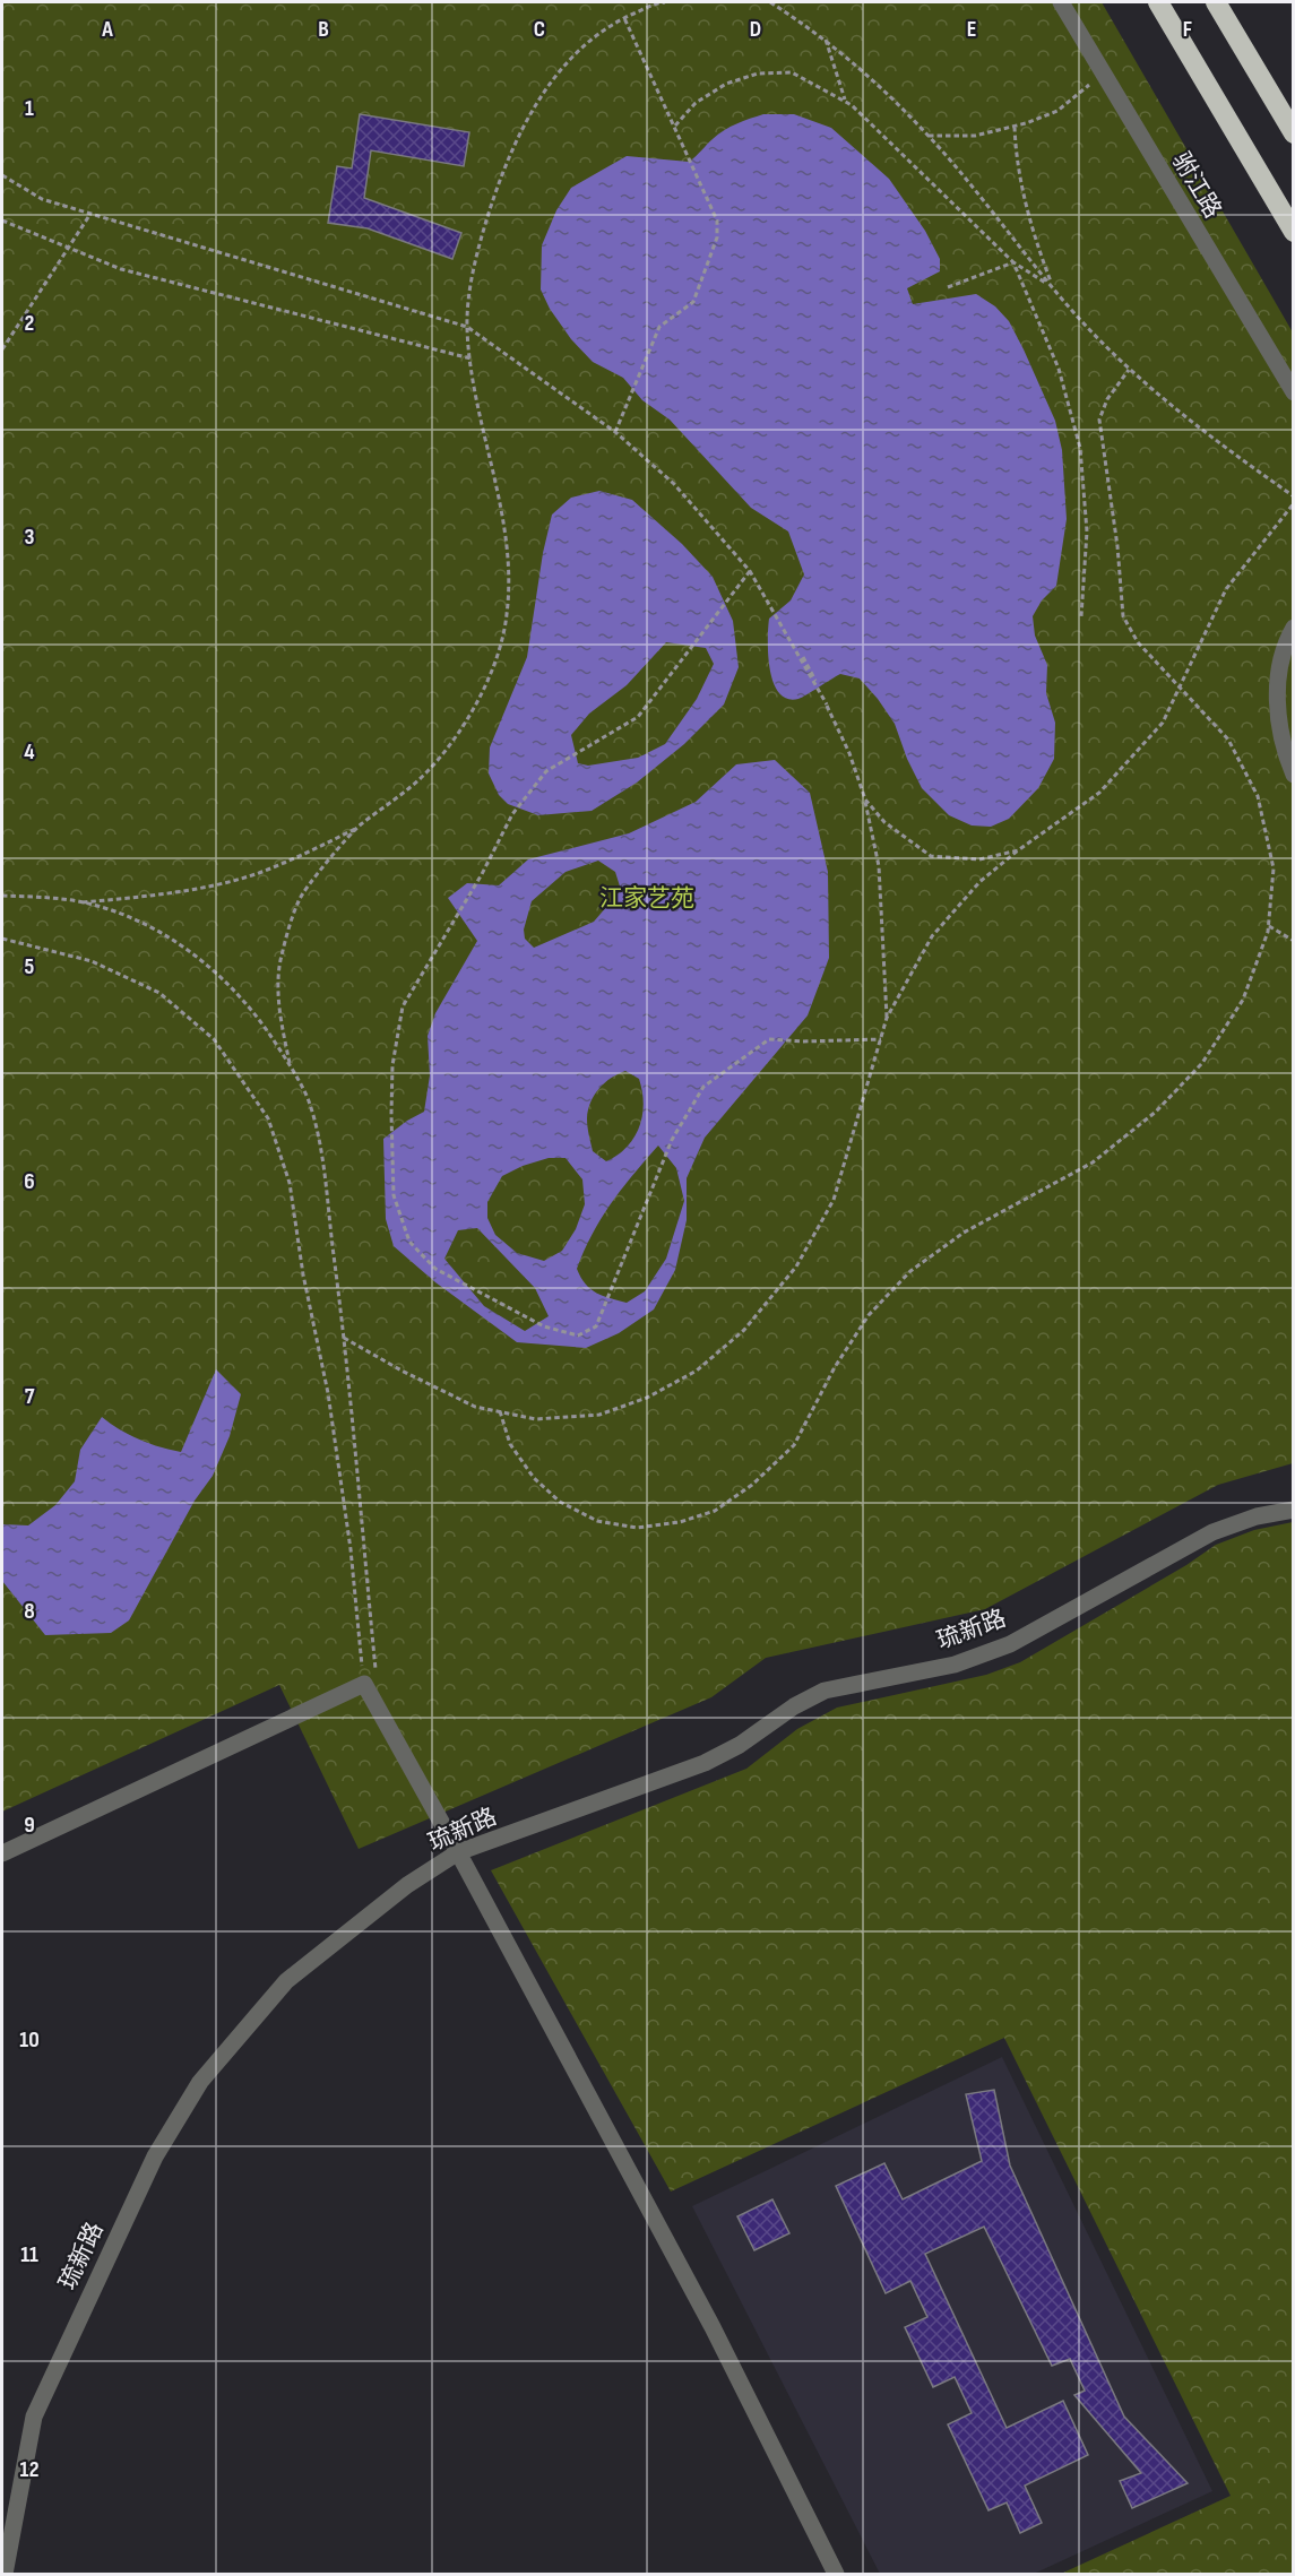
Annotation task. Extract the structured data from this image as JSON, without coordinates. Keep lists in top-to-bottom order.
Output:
{
  "streets": {
    "street": ["驸江路", "琉新路"]
  },
  "parks": ["江家艺苑"],
  "grid": {
    "columns": [
      "A",
      "B",
      "C",
      "D",
      "E",
      "F"
    ],
    "rows": [
      "1",
      "2",
      "3",
      "4",
      "5",
      "6",
      "7",
      "8",
      "9",
      "10",
      "11",
      "12"
    ]
  }
}
